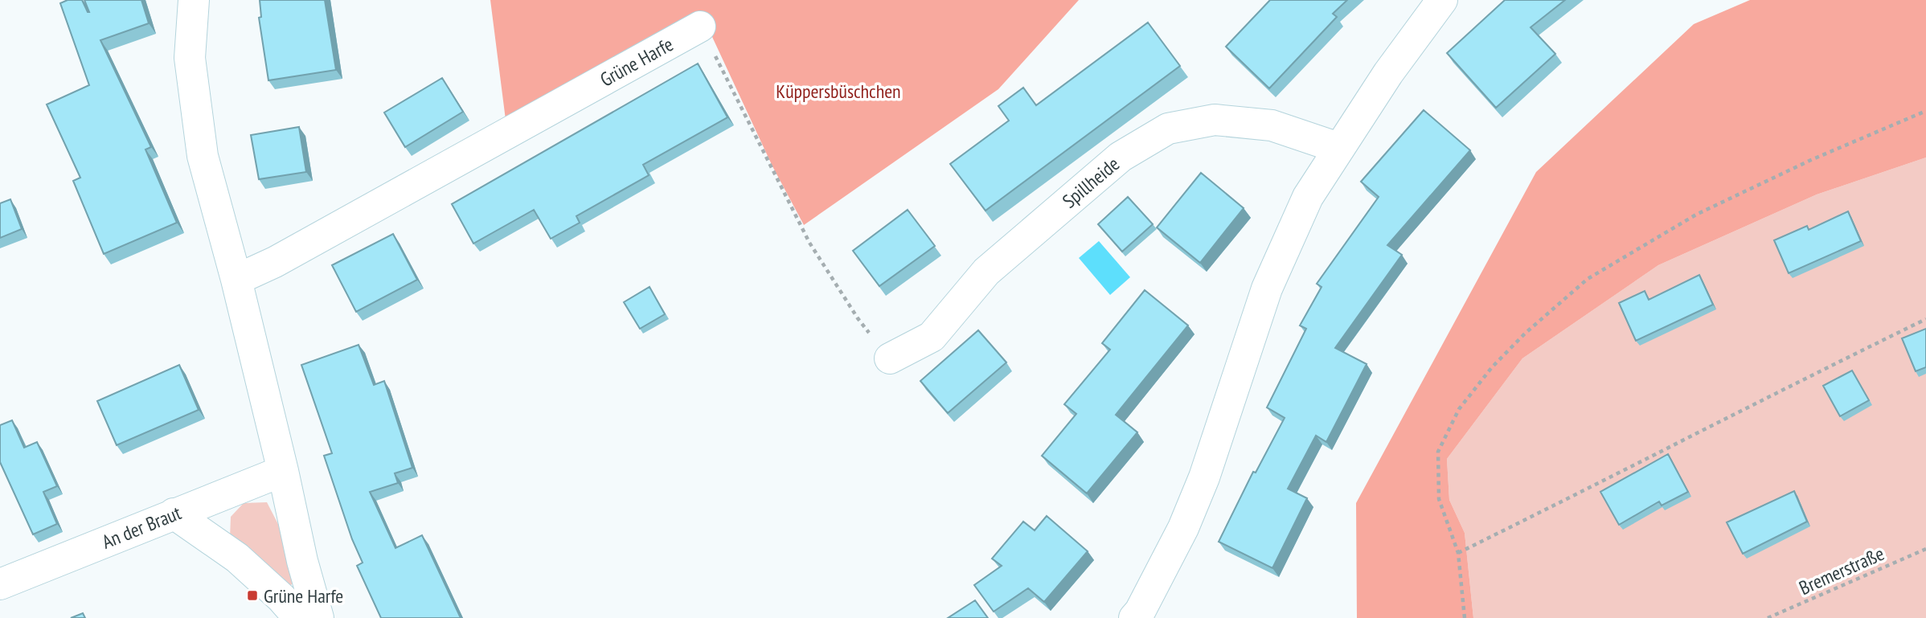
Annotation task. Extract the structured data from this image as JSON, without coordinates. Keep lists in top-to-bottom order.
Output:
{
  "streets": {
    "street": ["Grüne Harfe", "Spillheide", "An der Braut"],
    "path": ["Bremerstraße"]
  },
  "parks": ["Küppersbüschchen"],
  "places": {
    "transit": ["Grüne Harfe"]
  }
}
